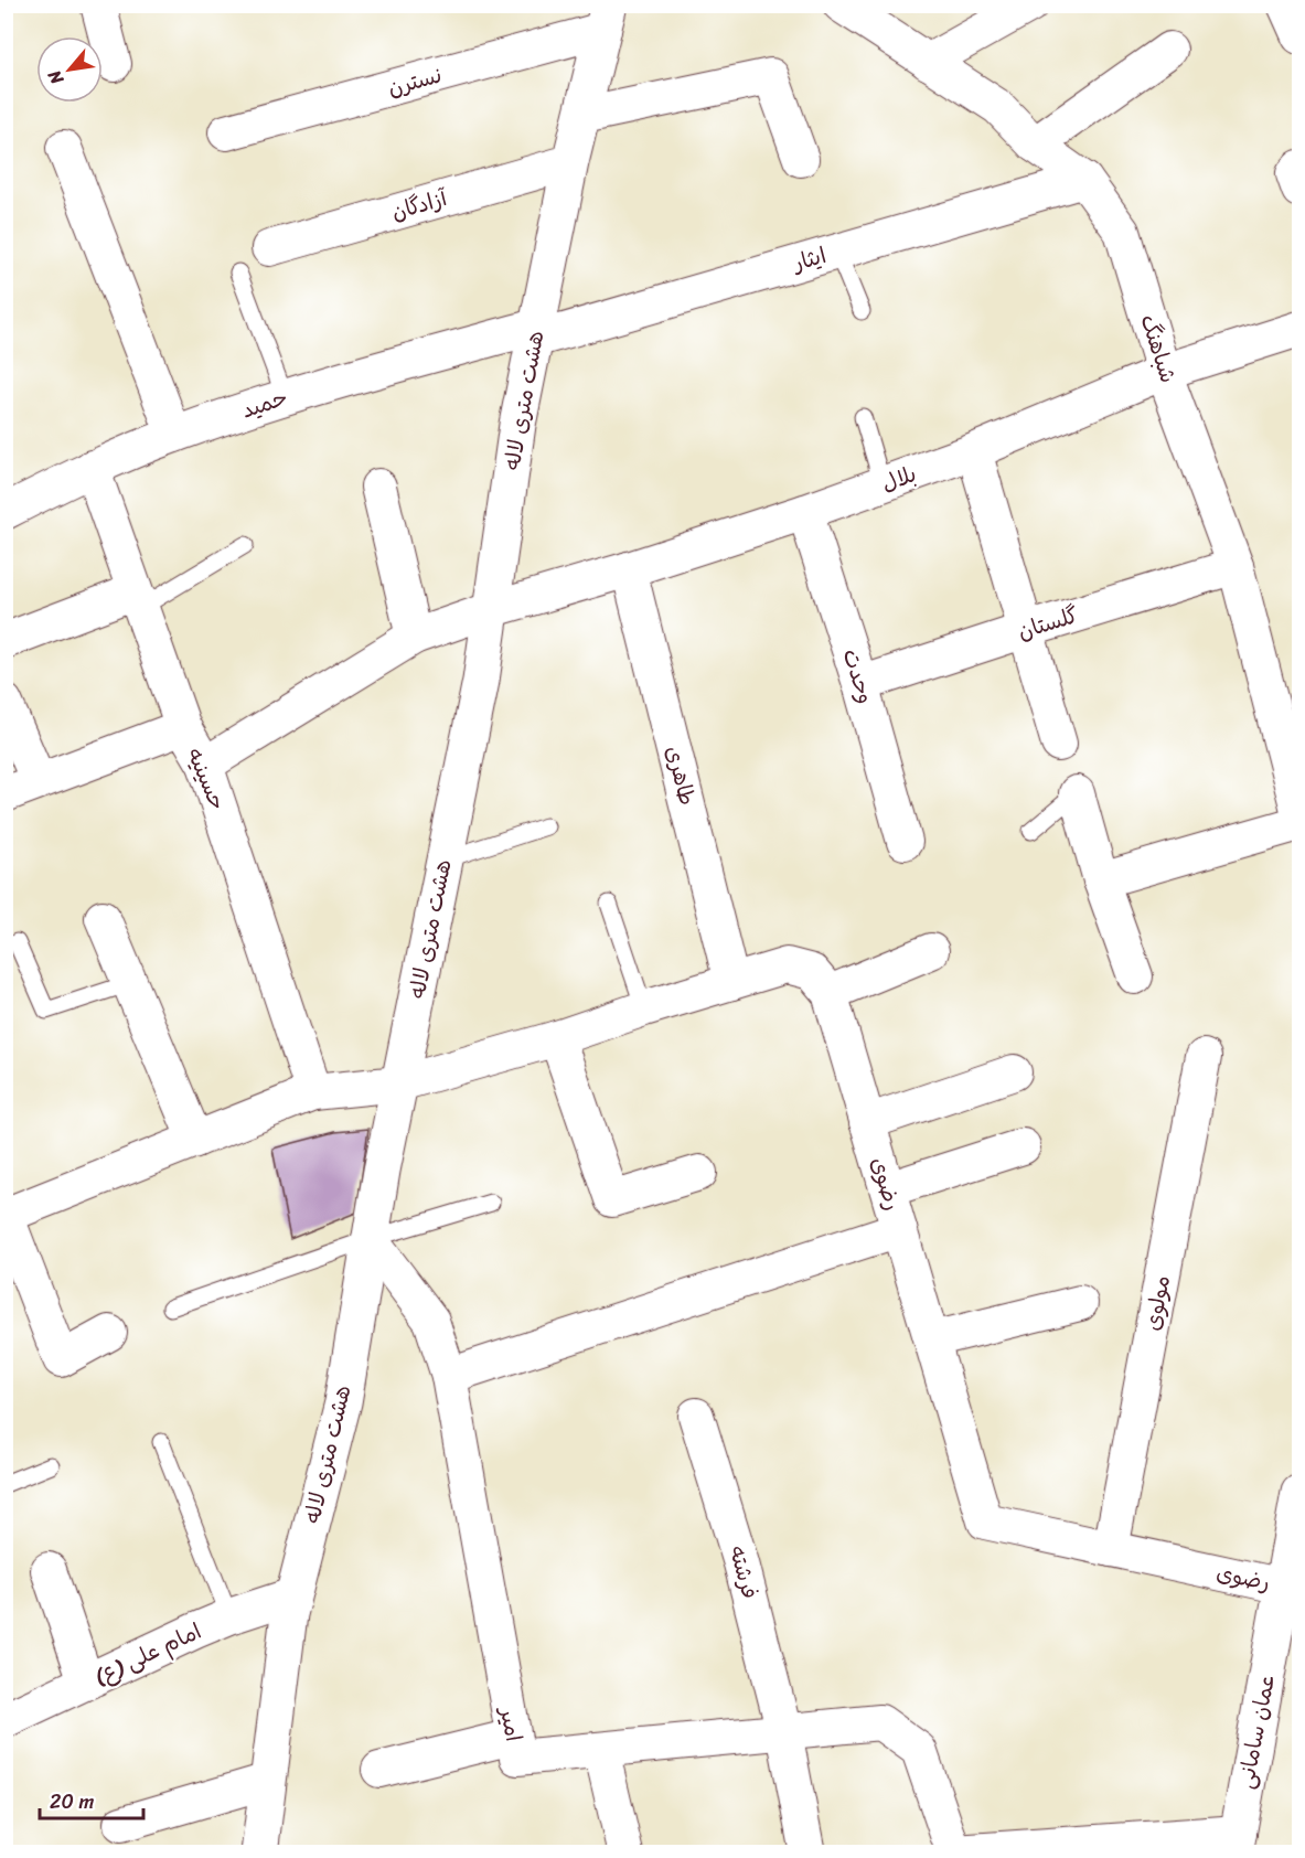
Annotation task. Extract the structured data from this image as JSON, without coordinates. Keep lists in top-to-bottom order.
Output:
{
  "streets": {
    "street": [
      "نسترن",
      "آزادگان",
      "ایثار",
      "شباهنگ",
      "هشت متری لاله",
      "حمید",
      "بلال",
      "گلستان",
      "وحدت",
      "طاهری",
      "حسینیه",
      "رضوی",
      "مولوی",
      "فرشته",
      "امام علی (ع)",
      "امیر",
      "عمان سامانی"
    ]
  },
  "crossings": [
    ["نسترن", "هشت متری لاله"],
    ["آزادگان", "هشت متری لاله"],
    ["ایثار", "شباهنگ"],
    ["ایثار", "هشت متری لاله"],
    ["ایثار", "حمید"],
    ["شباهنگ", "بلال"],
    ["شباهنگ", "گلستان"],
    ["هشت متری لاله", "حمید"],
    ["هشت متری لاله", "بلال"],
    ["هشت متری لاله", "رضوی"],
    ["هشت متری لاله", "امام علی (ع)"],
    ["هشت متری لاله", "امیر"],
    ["حمید", "حسینیه"],
    ["بلال", "وحدت"],
    ["بلال", "طاهری"],
    ["بلال", "حسینیه"],
    ["گلستان", "وحدت"],
    ["طاهری", "رضوی"],
    ["حسینیه", "رضوی"],
    ["رضوی", "مولوی"],
    ["رضوی", "عمان سامانی"],
    ["فرشته", "امیر"]
  ],
  "scale_bar": "20 m",
  "north": "bottom left"
}
